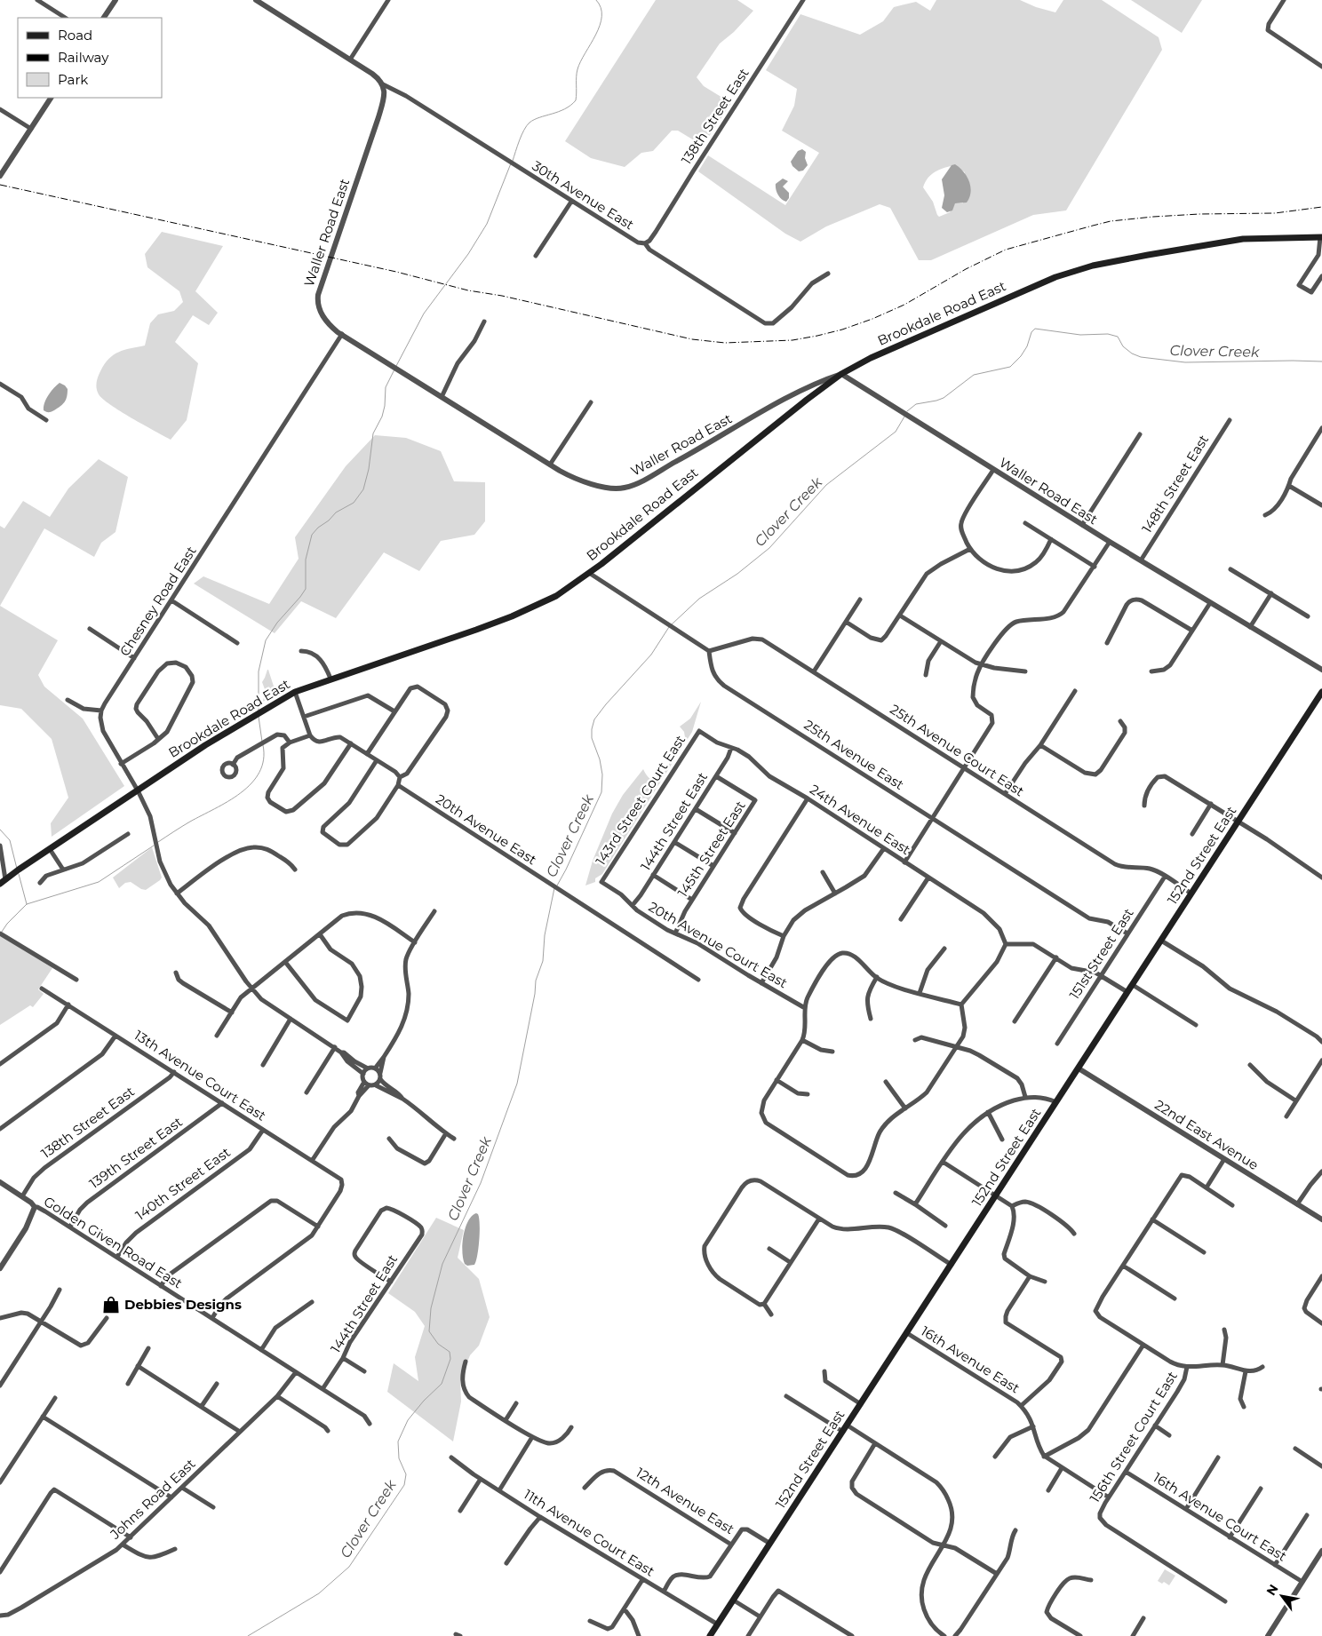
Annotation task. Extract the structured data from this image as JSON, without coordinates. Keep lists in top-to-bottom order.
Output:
{
  "streets": {
    "main road": ["Brookdale Road East", "152nd Street East"],
    "street": [
      "138th Street East",
      "30th Avenue East",
      "Waller Road East",
      "148th Street East",
      "Chesney Road East",
      "25th Avenue Court East",
      "25th Avenue East",
      "143rd Street Court East",
      "24th Avenue East",
      "144th Street East",
      "20th Avenue East",
      "145th Street East",
      "20th Avenue Court East",
      "151st Street East",
      "13th Avenue Court East",
      "22nd East Avenue",
      "139th Street East",
      "140th Street East",
      "Golden Given Road East",
      "16th Avenue East",
      "156th Street Court East",
      "Johns Road East",
      "12th Avenue East",
      "16th Avenue Court East",
      "11th Avenue Court East"
    ]
  },
  "crossings": [
    ["138th Street East", "30th Avenue East"],
    ["138th Street East", "13th Avenue Court East"],
    ["138th Street East", "Golden Given Road East"],
    ["30th Avenue East", "Waller Road East"],
    ["Waller Road East", "Brookdale Road East"],
    ["Waller Road East", "148th Street East"],
    ["Waller Road East", "Chesney Road East"],
    ["25th Avenue Court East", "25th Avenue East"],
    ["25th Avenue Court East", "152nd Street East"],
    ["25th Avenue Court East", "151st Street East"],
    ["25th Avenue East", "151st Street East"],
    ["143rd Street Court East", "24th Avenue East"],
    ["143rd Street Court East", "20th Avenue Court East"],
    ["24th Avenue East", "144th Street East"],
    ["144th Street East", "145th Street East"],
    ["144th Street East", "20th Avenue Court East"],
    ["144th Street East", "Golden Given Road East"],
    ["145th Street East", "20th Avenue Court East"],
    ["152nd Street East", "22nd East Avenue"],
    ["152nd Street East", "16th Avenue East"],
    ["152nd Street East", "12th Avenue East"],
    ["152nd Street East", "11th Avenue Court East"],
    ["13th Avenue Court East", "139th Street East"],
    ["13th Avenue Court East", "140th Street East"],
    ["139th Street East", "Golden Given Road East"],
    ["140th Street East", "Golden Given Road East"],
    ["Golden Given Road East", "Johns Road East"],
    ["156th Street Court East", "16th Avenue Court East"]
  ],
  "water": ["Clover Creek"],
  "places": {
    "shop": ["Debbies Designs"]
  },
  "legend": ["Road", "Railway", "Park"],
  "north": "top left"
}
